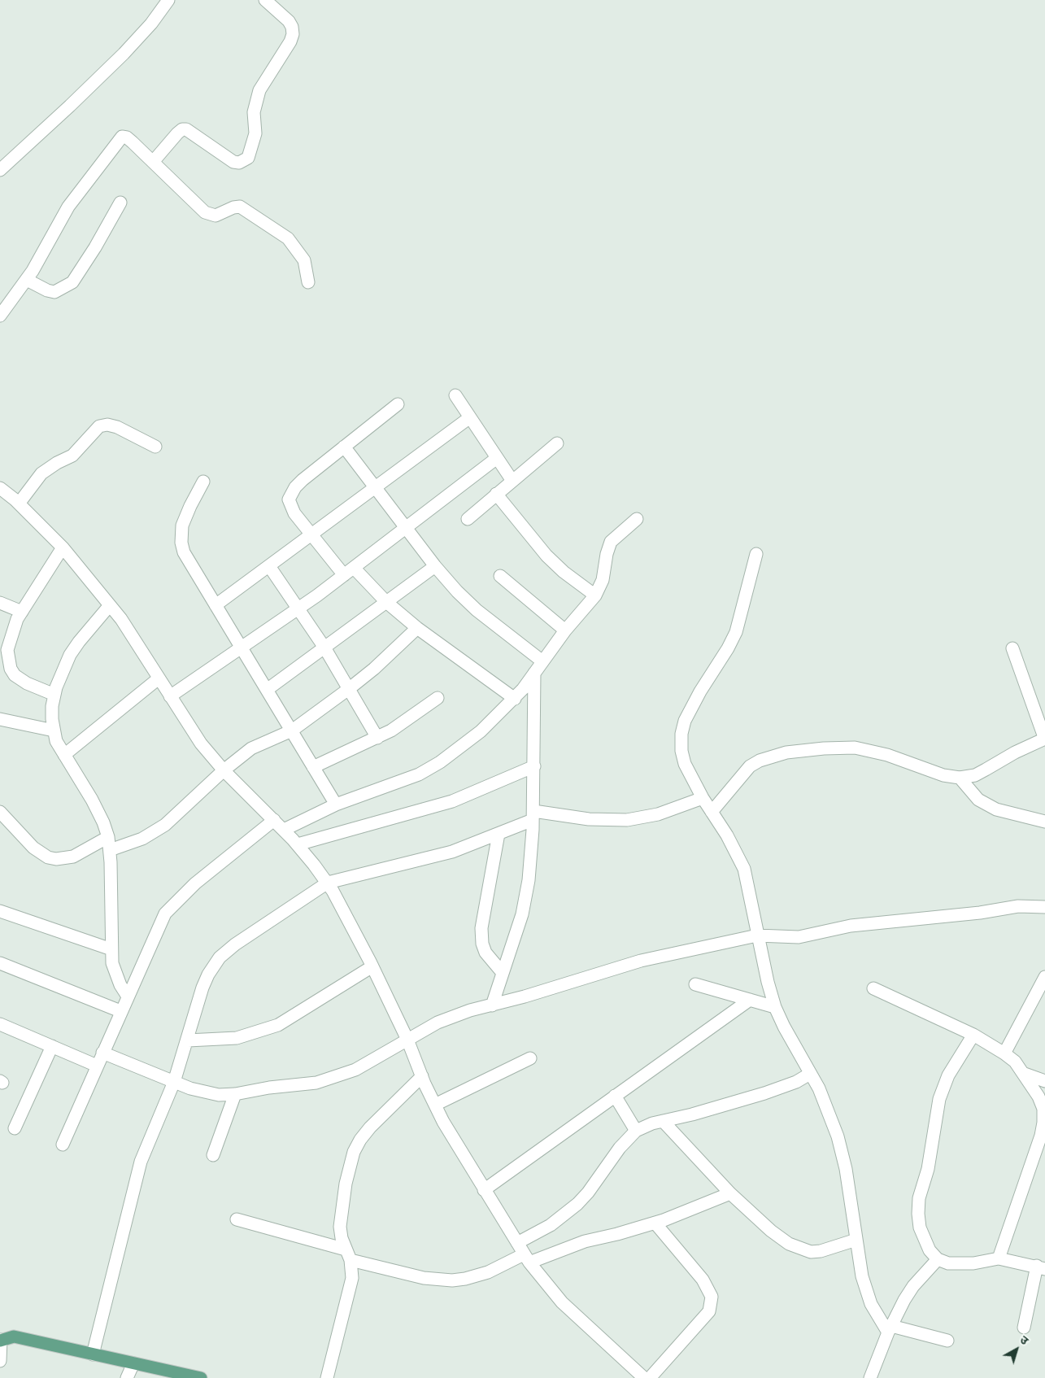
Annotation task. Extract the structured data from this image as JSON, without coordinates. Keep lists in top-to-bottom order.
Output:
{
  "north": "top right"
}
